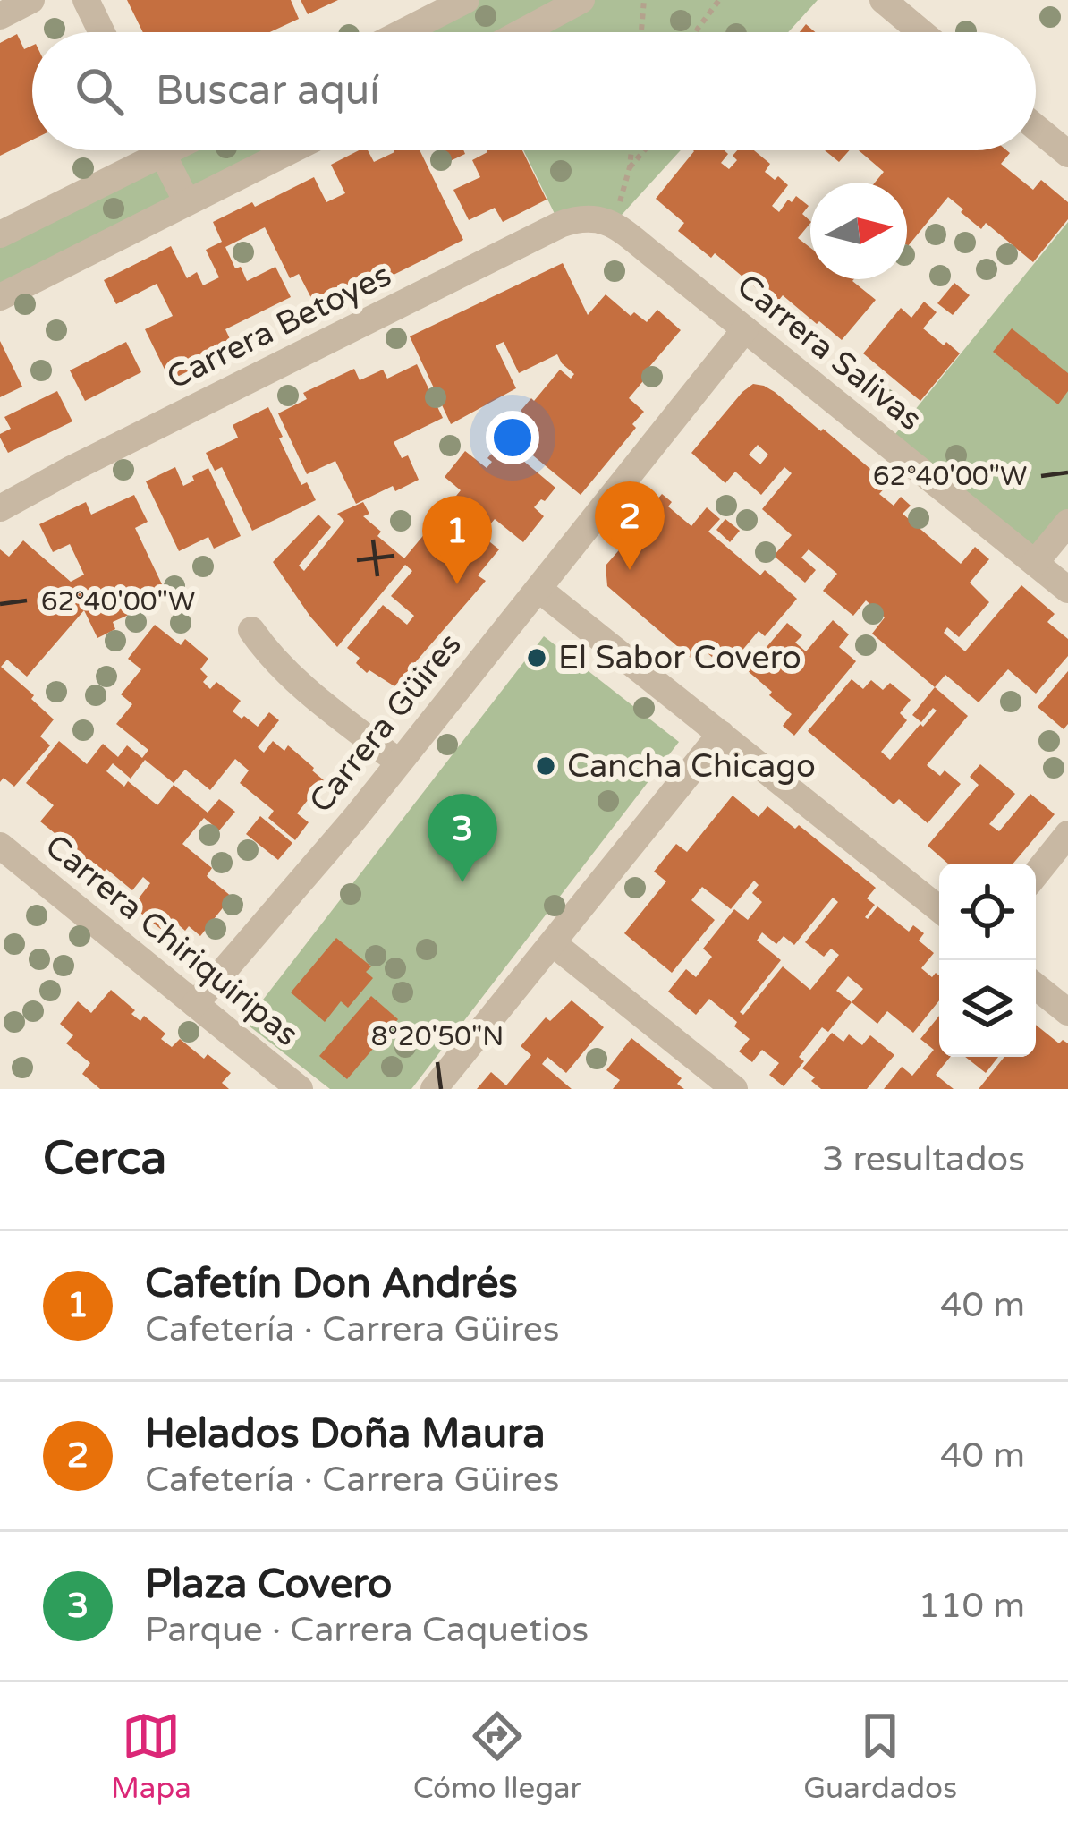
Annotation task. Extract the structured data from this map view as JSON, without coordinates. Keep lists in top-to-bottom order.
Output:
{
  "streets": {
    "street": [
      "Carrera Betoyes",
      "Carrera Salivas",
      "Carrera Güires",
      "Carrera Chiriquiripas"
    ]
  },
  "crossings": [
    ["Carrera Betoyes", "Carrera Salivas"],
    ["Carrera Salivas", "Carrera Güires"],
    ["Carrera Güires", "Carrera Chiriquiripas"]
  ],
  "places": ["El Sabor Covero", "Cancha Chicago"],
  "north": "right",
  "page": {
    "search": "Buscar aquí",
    "pins": ["2", "1", "3"],
    "heading": ["Cerca", "3 resultados"],
    "list": [
      {
        "mark": "1",
        "name": "Cafetín Don Andrés",
        "note": "Cafetería · Carrera Güires",
        "value": "40 m"
      },
      {
        "mark": "2",
        "name": "Helados Doña Maura",
        "note": "Cafetería · Carrera Güires",
        "value": "40 m"
      },
      {
        "mark": "3",
        "name": "Plaza Covero",
        "note": "Parque · Carrera Caquetios",
        "value": "110 m"
      }
    ],
    "nav": ["Mapa", "Cómo llegar", "Guardados"]
  },
  "coordinates": ["62°40'00\"W", "8°20'50\"N"]
}
